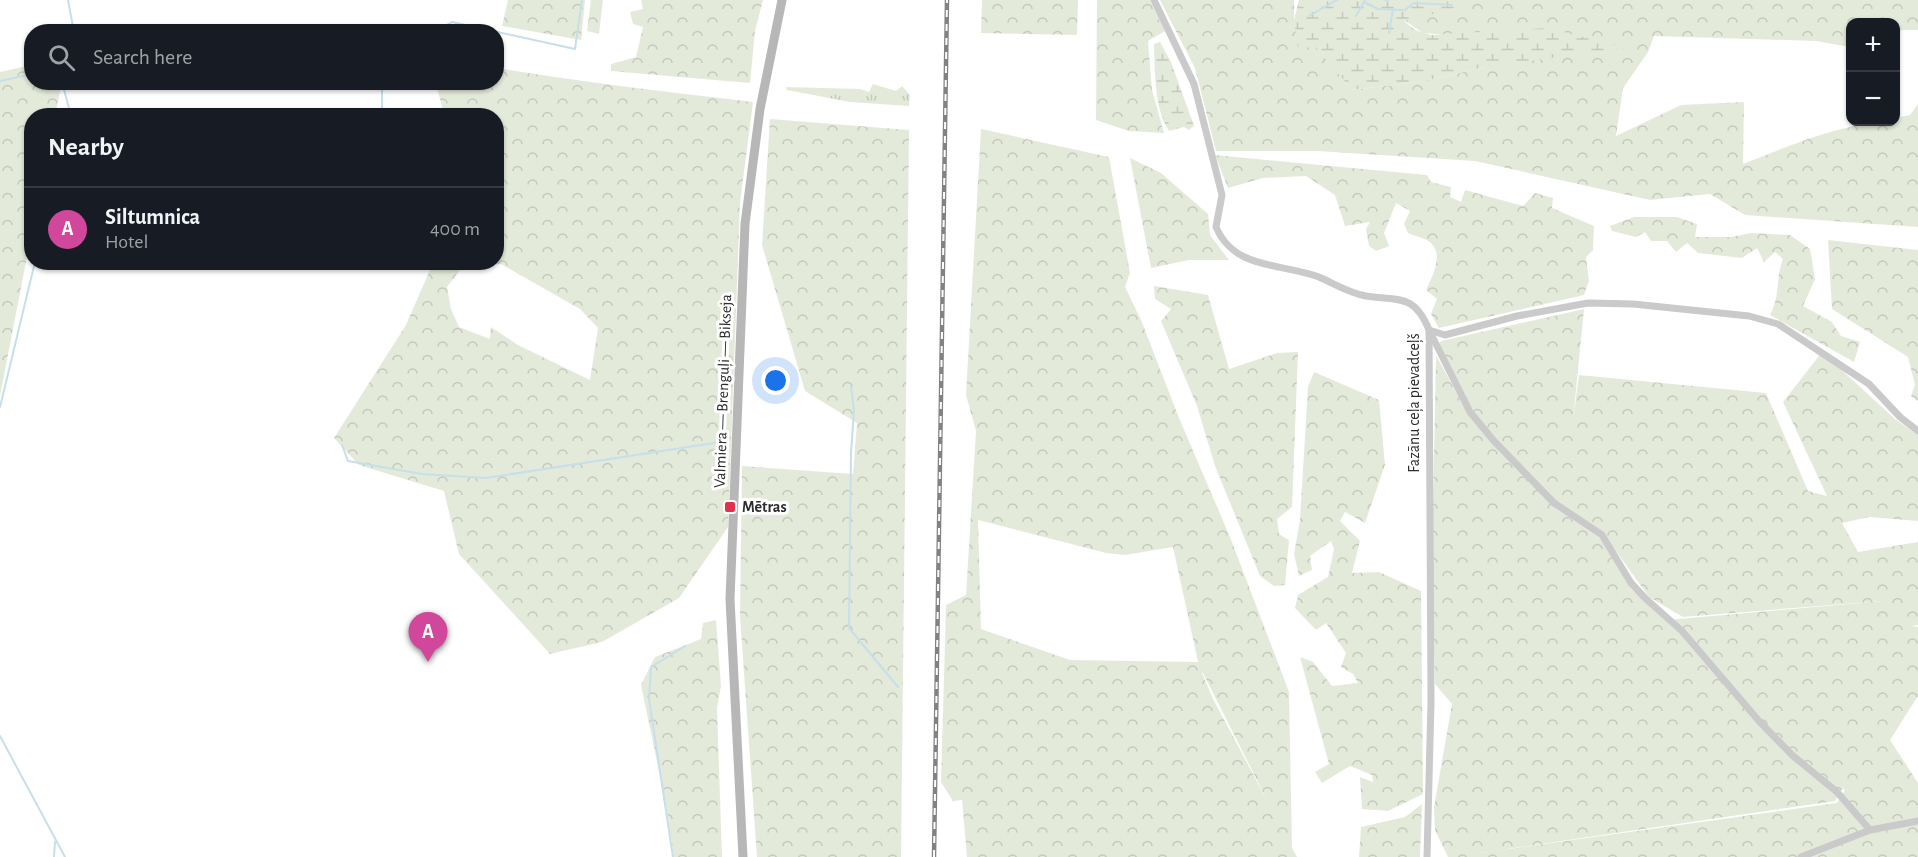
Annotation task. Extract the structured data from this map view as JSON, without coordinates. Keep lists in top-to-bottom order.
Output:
{
  "streets": {
    "main road": ["Valmiera — Brenguļi — Bikseja"],
    "street": ["Fazānu ceļa pievadceļš"]
  },
  "places": {
    "transit": ["Mētras"]
  },
  "page": {
    "map_buttons": ["+", "−"],
    "search": "Search here",
    "heading": "Nearby",
    "list": [
      {
        "mark": "A",
        "name": "Siltumnica",
        "note": "Hotel",
        "value": "400 m"
      }
    ],
    "pins": "A"
  }
}
